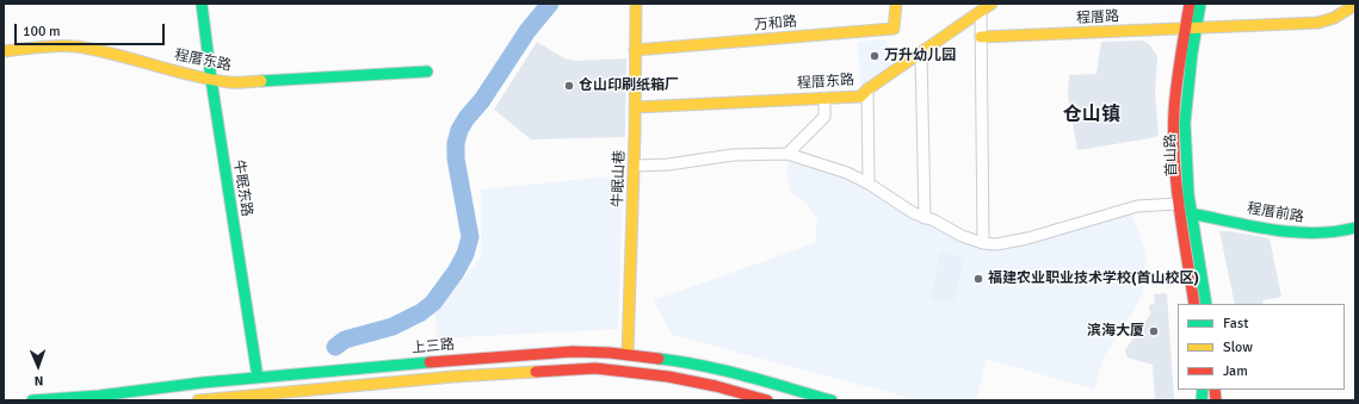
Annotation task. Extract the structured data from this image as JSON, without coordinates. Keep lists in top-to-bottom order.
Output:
{
  "streets": {
    "street": [
      "程厝路",
      "万和路",
      "程厝东路",
      "首山路",
      "牛眠山巷",
      "牛眠东路",
      "程厝前路",
      "上三路"
    ]
  },
  "crossings": [
    ["程厝路", "首山路"],
    ["万和路", "牛眠山巷"],
    ["程厝东路", "牛眠山巷"],
    ["程厝东路", "牛眠东路"],
    ["首山路", "程厝前路"],
    ["牛眠山巷", "上三路"],
    ["牛眠东路", "上三路"]
  ],
  "districts": ["仓山镇"],
  "places": [
    "万升幼儿园",
    "仓山印刷纸箱厂",
    "福建农业职业技术学校(首山校区)",
    "滨海大厦"
  ],
  "legend": ["Fast", "Slow", "Jam"],
  "scale_bar": "100 m",
  "north": "bottom"
}
